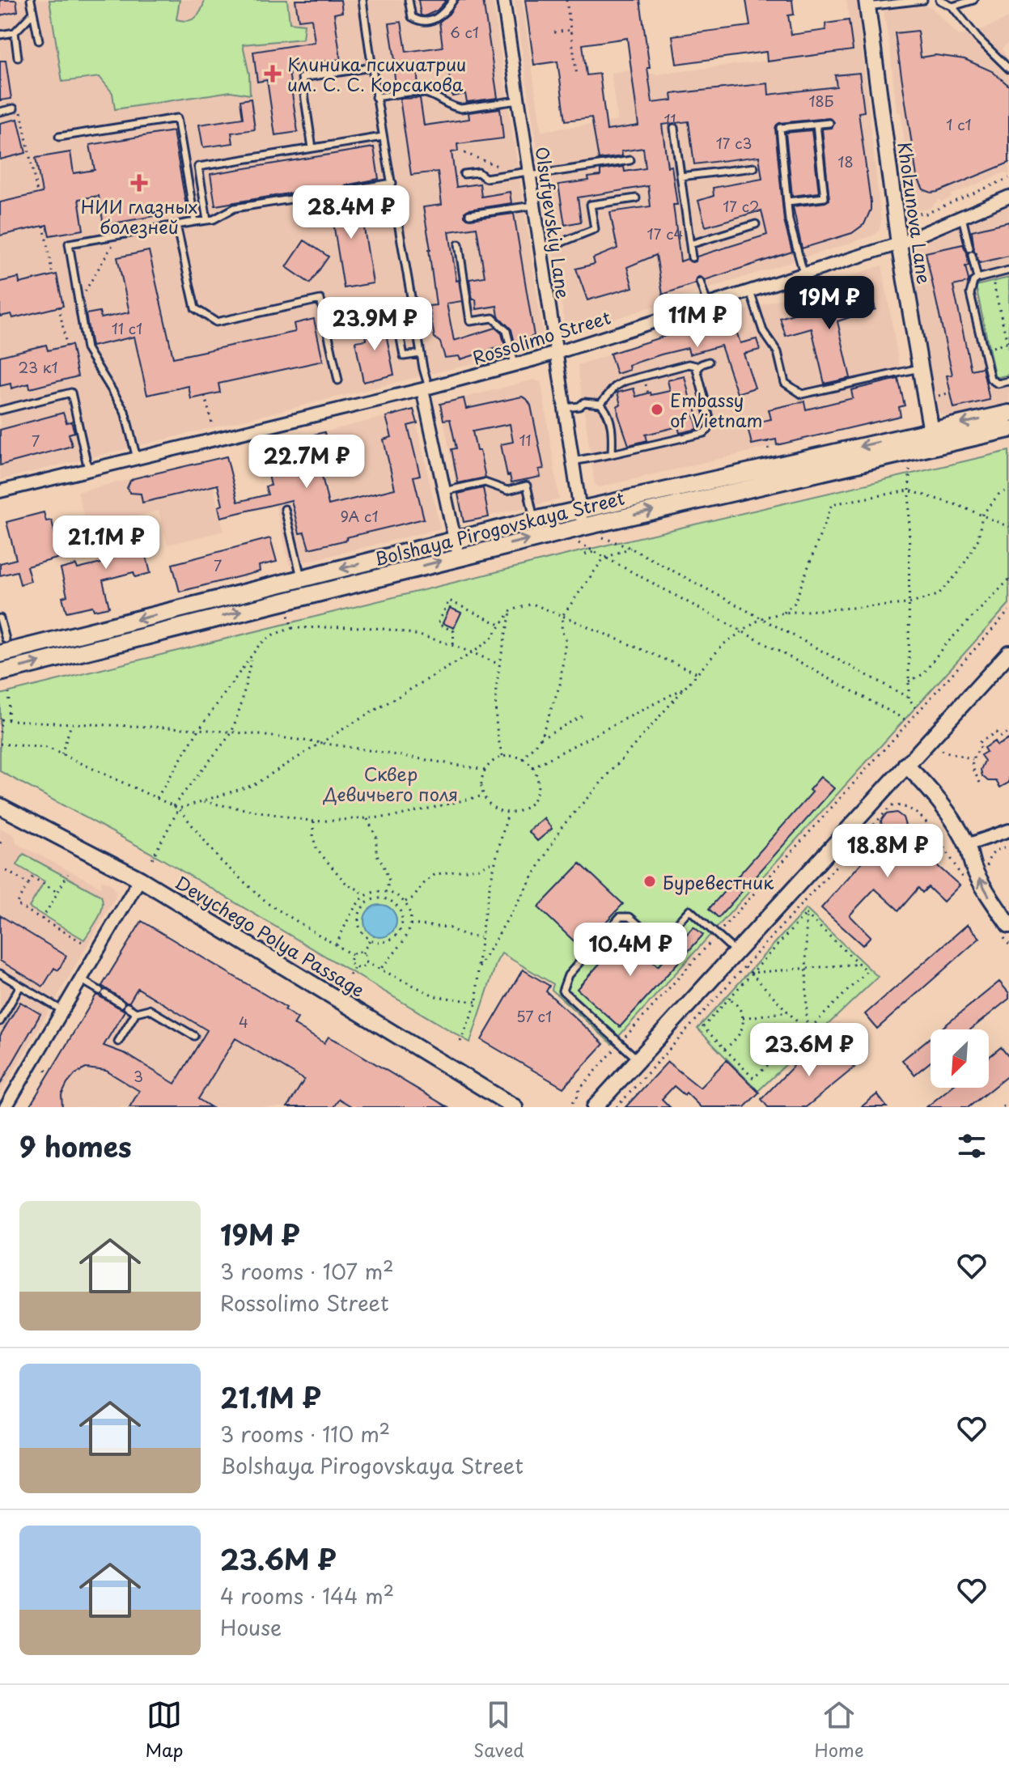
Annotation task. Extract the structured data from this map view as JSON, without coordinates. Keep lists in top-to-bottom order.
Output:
{
  "streets": {
    "main road": ["Bolshaya Pirogovskaya Street"],
    "street": [
      "Kholzunova Lane",
      "Olsufyevskiy Lane",
      "Rossolimo Street",
      "Devychego Polya Passage"
    ]
  },
  "crossings": [
    ["Kholzunova Lane", "Rossolimo Street"],
    ["Kholzunova Lane", "Bolshaya Pirogovskaya Street"],
    ["Olsufyevskiy Lane", "Rossolimo Street"],
    ["Olsufyevskiy Lane", "Bolshaya Pirogovskaya Street"]
  ],
  "parks": ["Сквер Девичьего поля"],
  "places": {
    "health": ["Клиника психиатрии им. С. С. Корсакова", "НИИ глазных болезней"],
    "other": ["Embassy of Vietnam", "Буревестник"]
  },
  "house_numbers": [
    "6 с1",
    "18Б",
    "11",
    "1 с1",
    "17 с3",
    "18",
    "17 с2",
    "17 с4",
    "11 с1",
    "23 к1",
    "11",
    "7",
    "9А с1",
    "7",
    "57 с1",
    "4",
    "3"
  ],
  "north": "bottom left",
  "page": {
    "price": [
      "28.4M ₽",
      "19M ₽",
      "11M ₽",
      "23.9M ₽",
      "22.7M ₽",
      "21.1M ₽",
      "18.8M ₽",
      "10.4M ₽",
      "23.6M ₽"
    ],
    "heading": "9 homes",
    "list": [
      {
        "name": "19M ₽",
        "note": "3 rooms · 107 m² · Rossolimo Street"
      },
      {
        "name": "21.1M ₽",
        "note": "3 rooms · 110 m² · Bolshaya Pirogovskaya Street"
      },
      {
        "name": "23.6M ₽",
        "note": "4 rooms · 144 m² · House"
      }
    ],
    "tabs": ["Map", "Saved", "Home"]
  }
}
